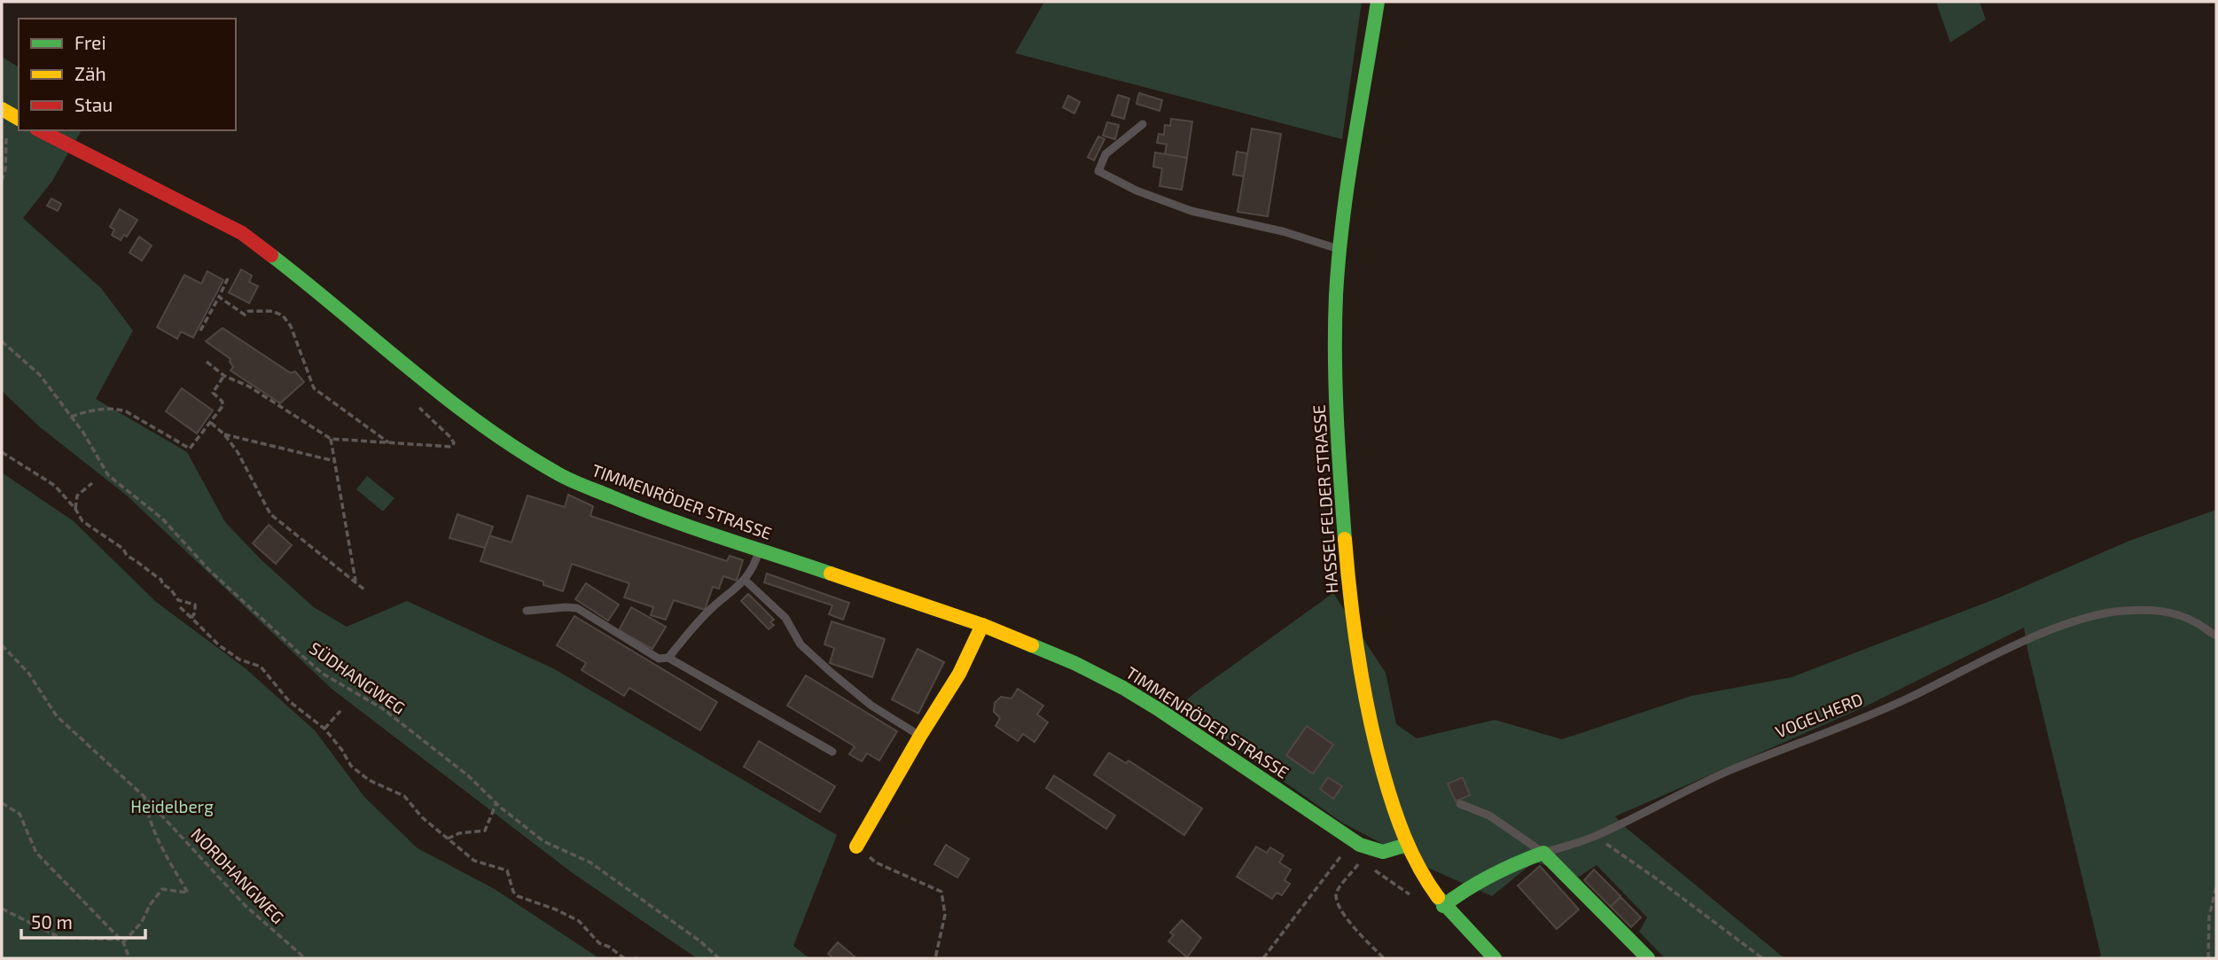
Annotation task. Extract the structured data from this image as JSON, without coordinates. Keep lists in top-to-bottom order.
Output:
{
  "streets": {
    "main road": ["HASSELFELDER STRASSE", "TIMMENRÖDER STRASSE", "VOGELHERD"],
    "path": ["SÜDHANGWEG", "NORDHANGWEG"]
  },
  "crossings": [
    ["HASSELFELDER STRASSE", "TIMMENRÖDER STRASSE"],
    ["HASSELFELDER STRASSE", "VOGELHERD"]
  ],
  "parks": ["Heidelberg"],
  "legend": ["Frei", "Zäh", "Stau"],
  "scale_bar": "50 m"
}
